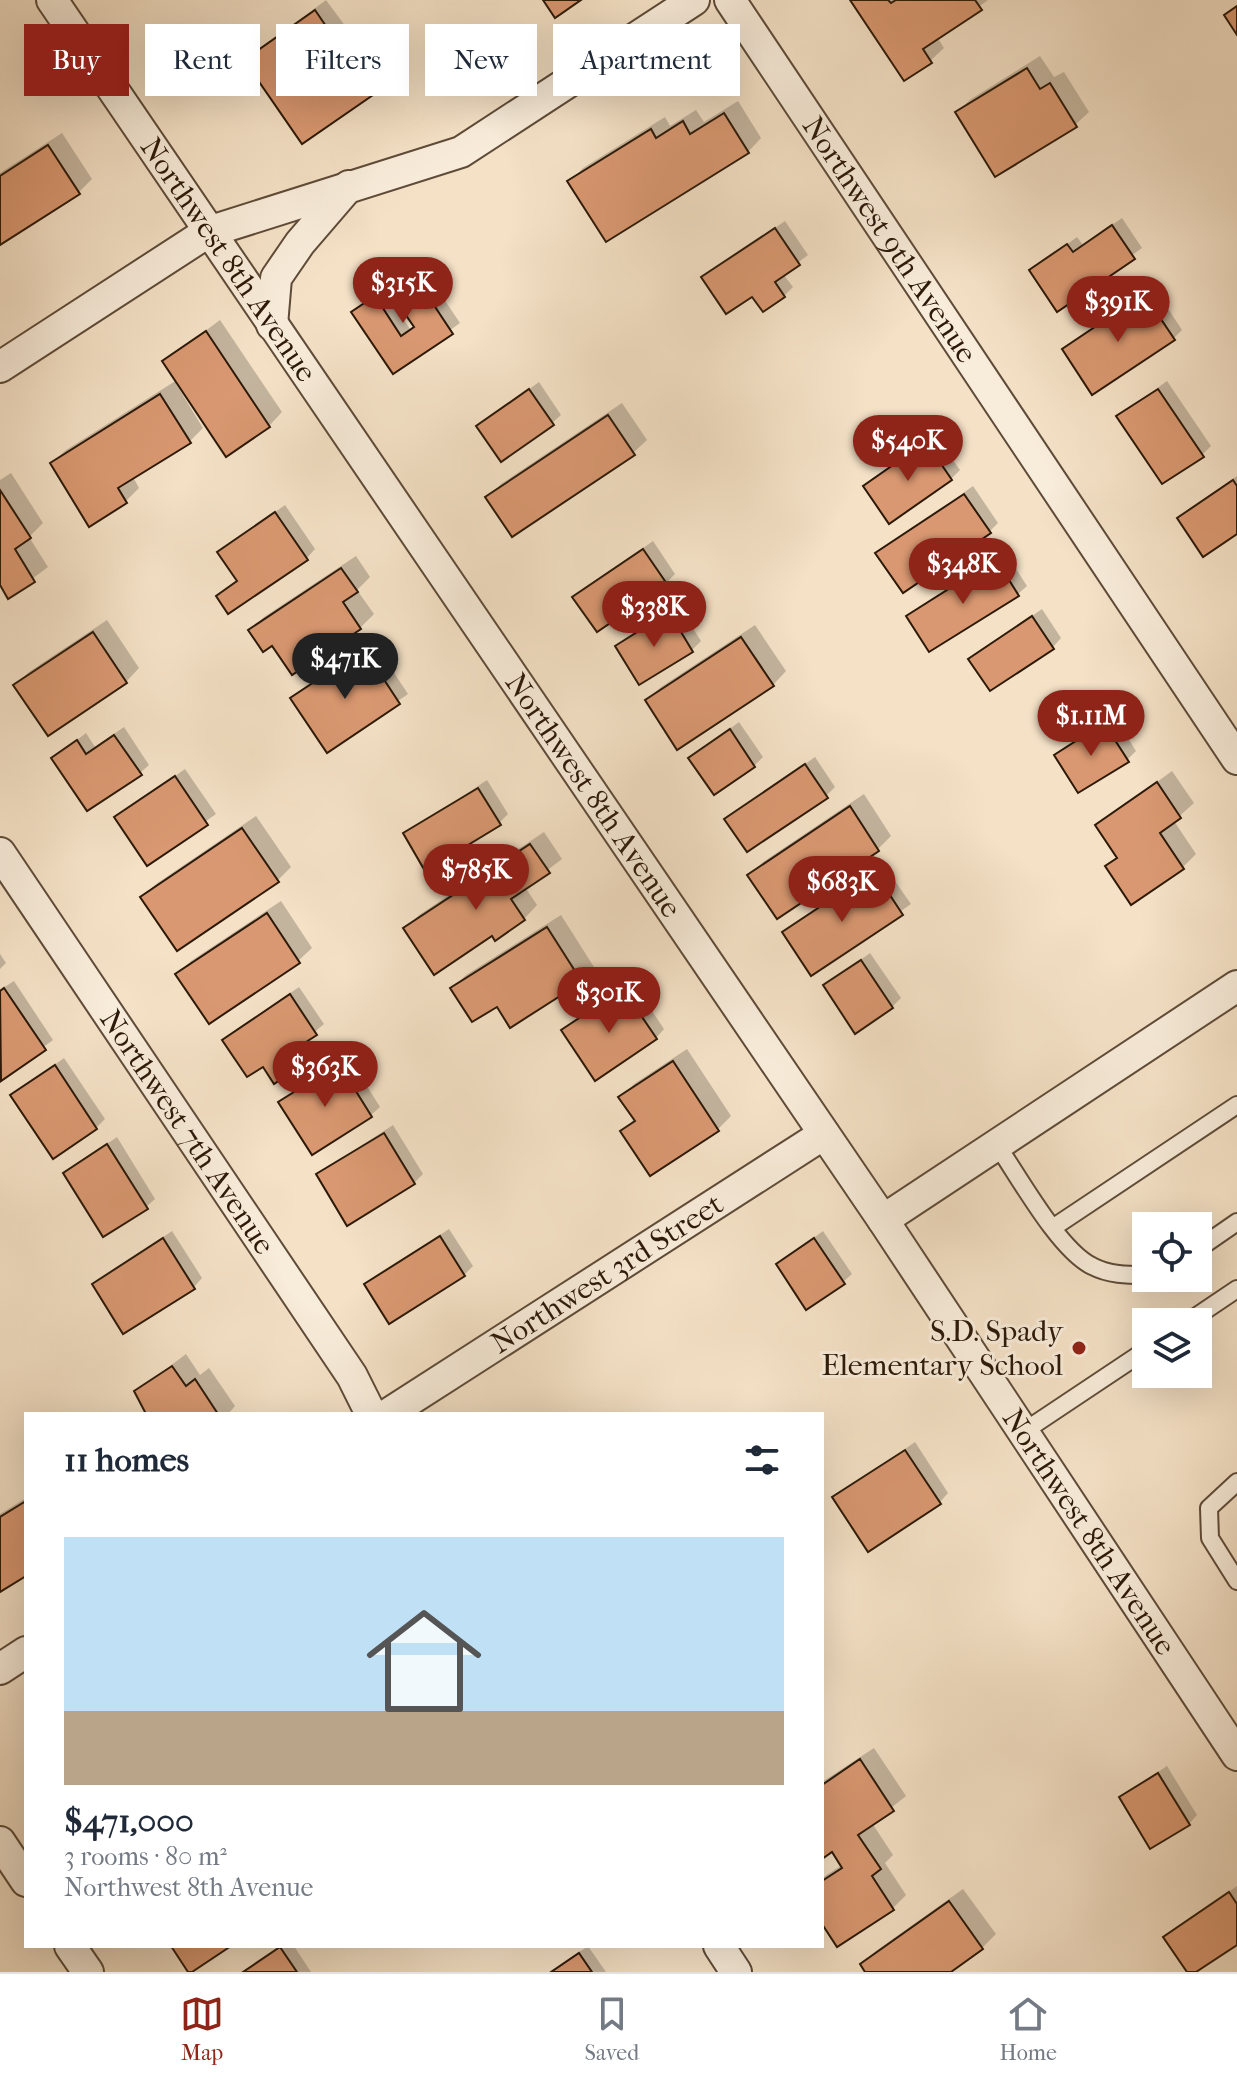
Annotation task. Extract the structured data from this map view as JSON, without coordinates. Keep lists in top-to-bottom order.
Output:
{
  "streets": {
    "street": [
      "Northwest 9th Avenue",
      "Northwest 8th Avenue",
      "Northwest 7th Avenue",
      "Northwest 3rd Street"
    ]
  },
  "crossings": [
    ["Northwest 8th Avenue", "Northwest 3rd Street"]
  ],
  "places": ["S.D. Spady Elementary School"],
  "page": {
    "chip": [
      "Buy",
      "Rent",
      "Filters",
      "New",
      "Apartment"
    ],
    "price": [
      "$315K",
      "$391K",
      "$540K",
      "$348K",
      "$338K",
      "$471K",
      "$1.11M",
      "$785K",
      "$683K",
      "$301K",
      "$363K"
    ],
    "heading": "11 homes",
    "list": [
      {
        "name": "$471,000",
        "note": "3 rooms · 80 m² · Northwest 8th Avenue"
      }
    ],
    "tabs": ["Map", "Saved", "Home"]
  }
}
